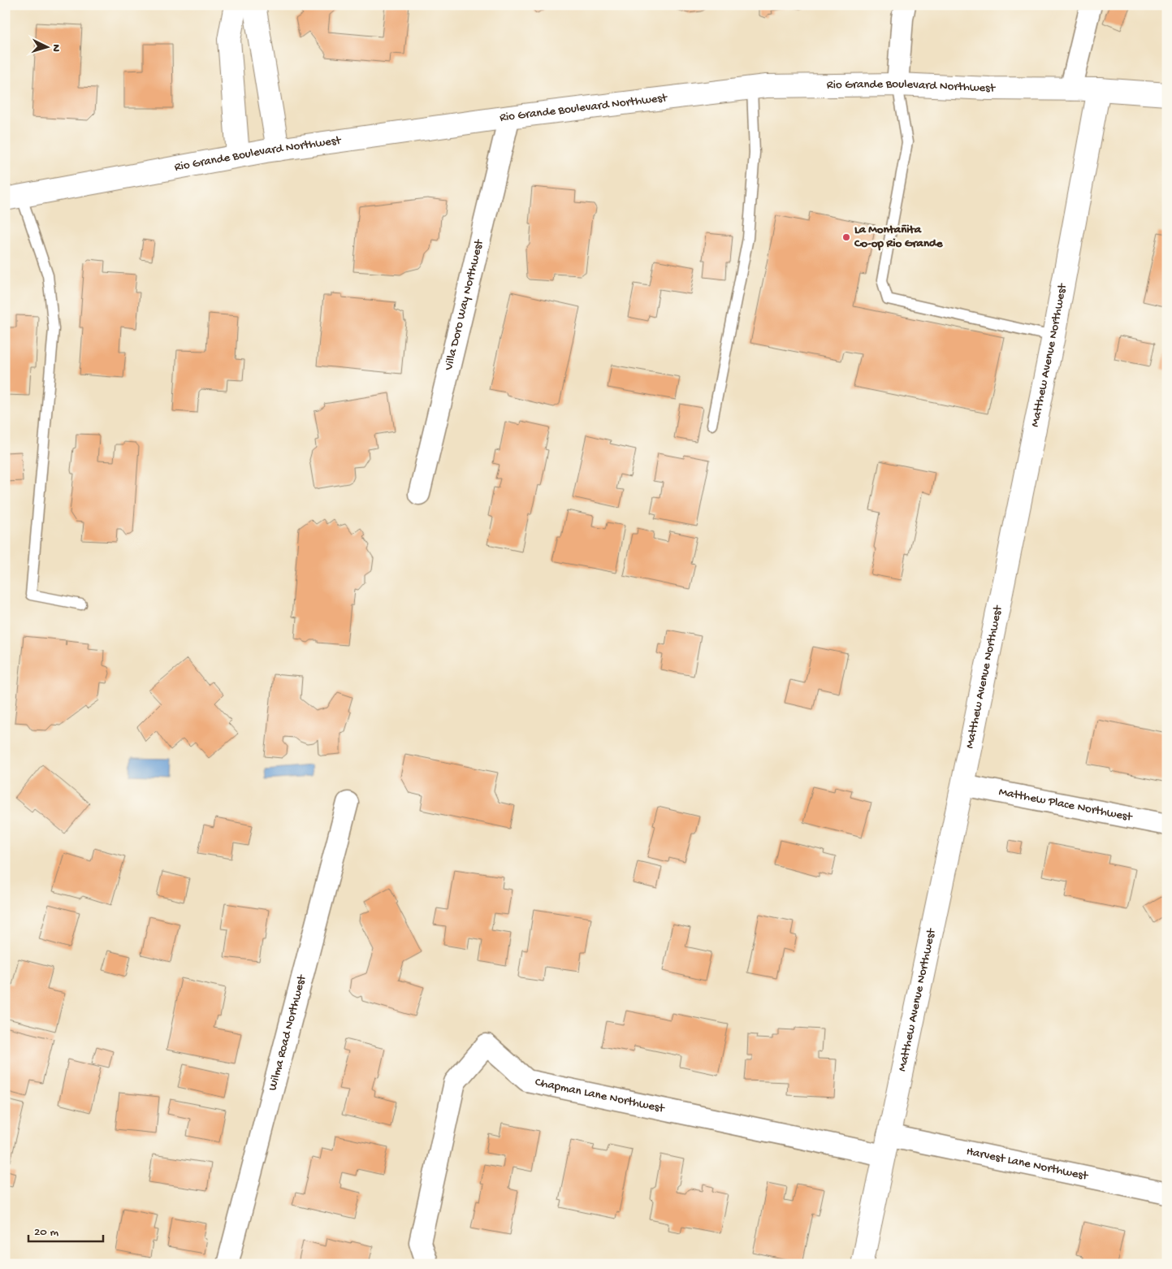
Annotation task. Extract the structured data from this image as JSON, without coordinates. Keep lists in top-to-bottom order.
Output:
{
  "streets": {
    "street": [
      "Rio Grande Boulevard Northwest",
      "Villa Doro Way Northwest",
      "Matthew Avenue Northwest",
      "Matthew Place Northwest",
      "Wilma Road Northwest",
      "Chapman Lane Northwest",
      "Harvest Lane Northwest"
    ]
  },
  "crossings": [
    ["Rio Grande Boulevard Northwest", "Villa Doro Way Northwest"],
    ["Rio Grande Boulevard Northwest", "Matthew Avenue Northwest"],
    ["Matthew Avenue Northwest", "Matthew Place Northwest"],
    ["Matthew Avenue Northwest", "Chapman Lane Northwest"],
    ["Matthew Avenue Northwest", "Harvest Lane Northwest"],
    ["Chapman Lane Northwest", "Harvest Lane Northwest"]
  ],
  "places": ["La Montañita Co-op Rio Grande"],
  "scale_bar": "20 m",
  "north": "right"
}
